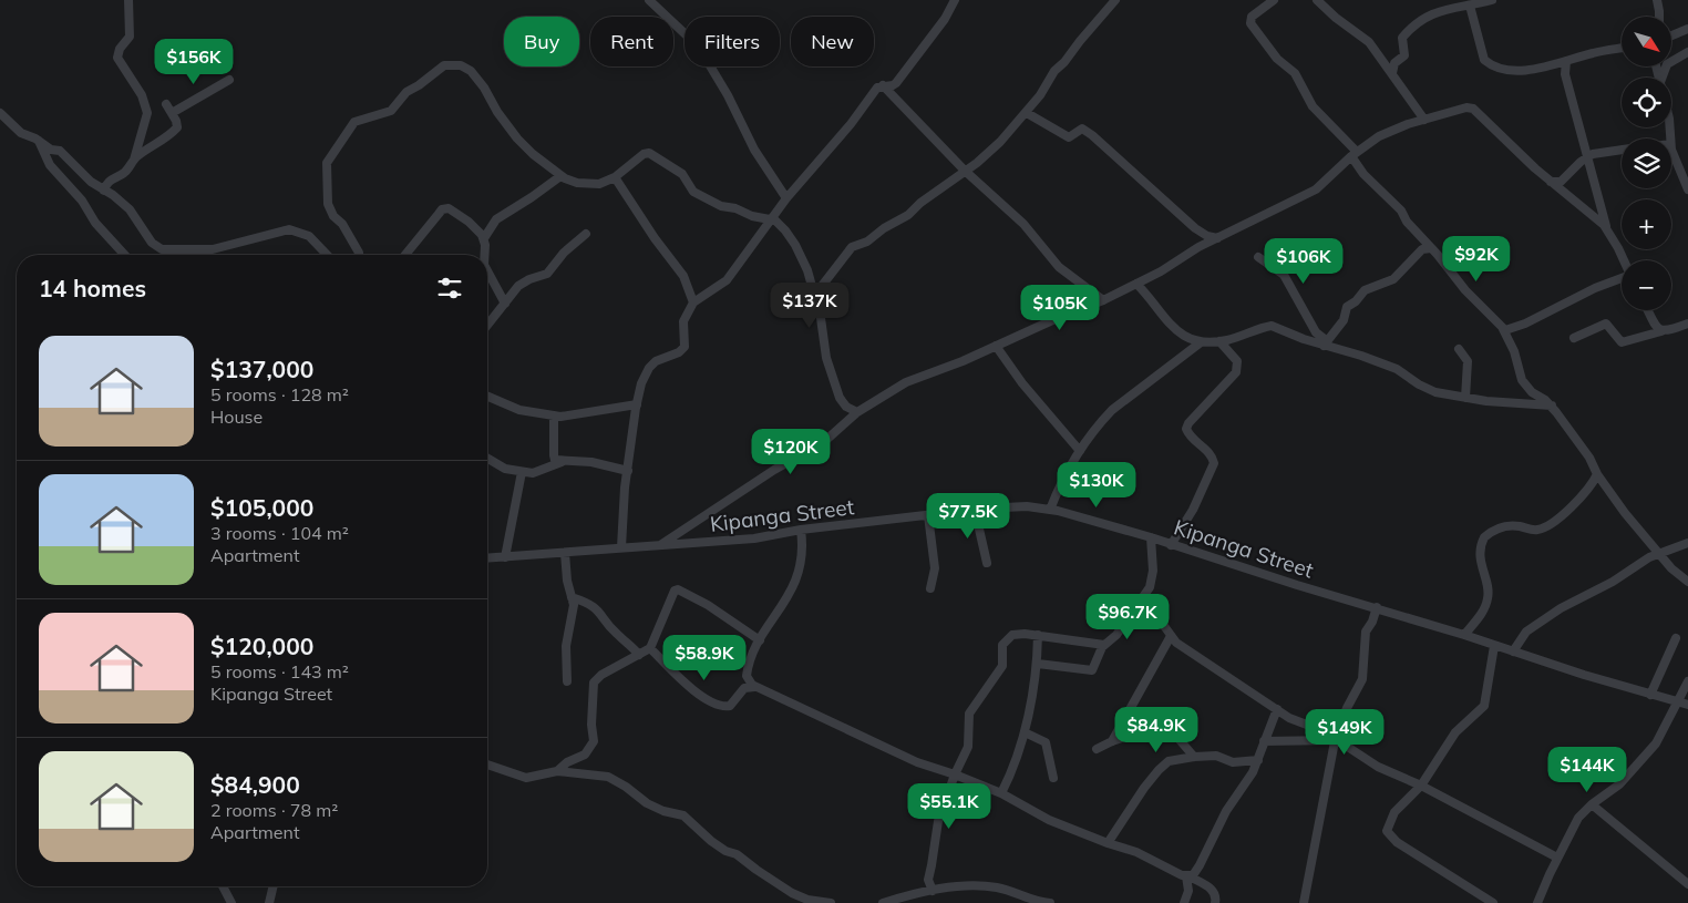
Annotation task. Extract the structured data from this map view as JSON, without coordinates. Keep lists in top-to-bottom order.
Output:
{
  "streets": {
    "street": ["Kipanga Street"]
  },
  "north": "bottom right",
  "page": {
    "map_buttons": ["+", "−"],
    "chip": [
      "Buy",
      "Rent",
      "Filters",
      "New"
    ],
    "price": [
      "$156K",
      "$92K",
      "$106K",
      "$137K",
      "$105K",
      "$120K",
      "$130K",
      "$77.5K",
      "$96.7K",
      "$58.9K",
      "$84.9K",
      "$149K",
      "$144K",
      "$55.1K"
    ],
    "heading": "14 homes",
    "list": [
      {
        "name": "$137,000",
        "note": "5 rooms · 128 m² · House"
      },
      {
        "name": "$105,000",
        "note": "3 rooms · 104 m² · Apartment"
      },
      {
        "name": "$120,000",
        "note": "5 rooms · 143 m² · Kipanga Street"
      },
      {
        "name": "$84,900",
        "note": "2 rooms · 78 m² · Apartment"
      }
    ]
  }
}
